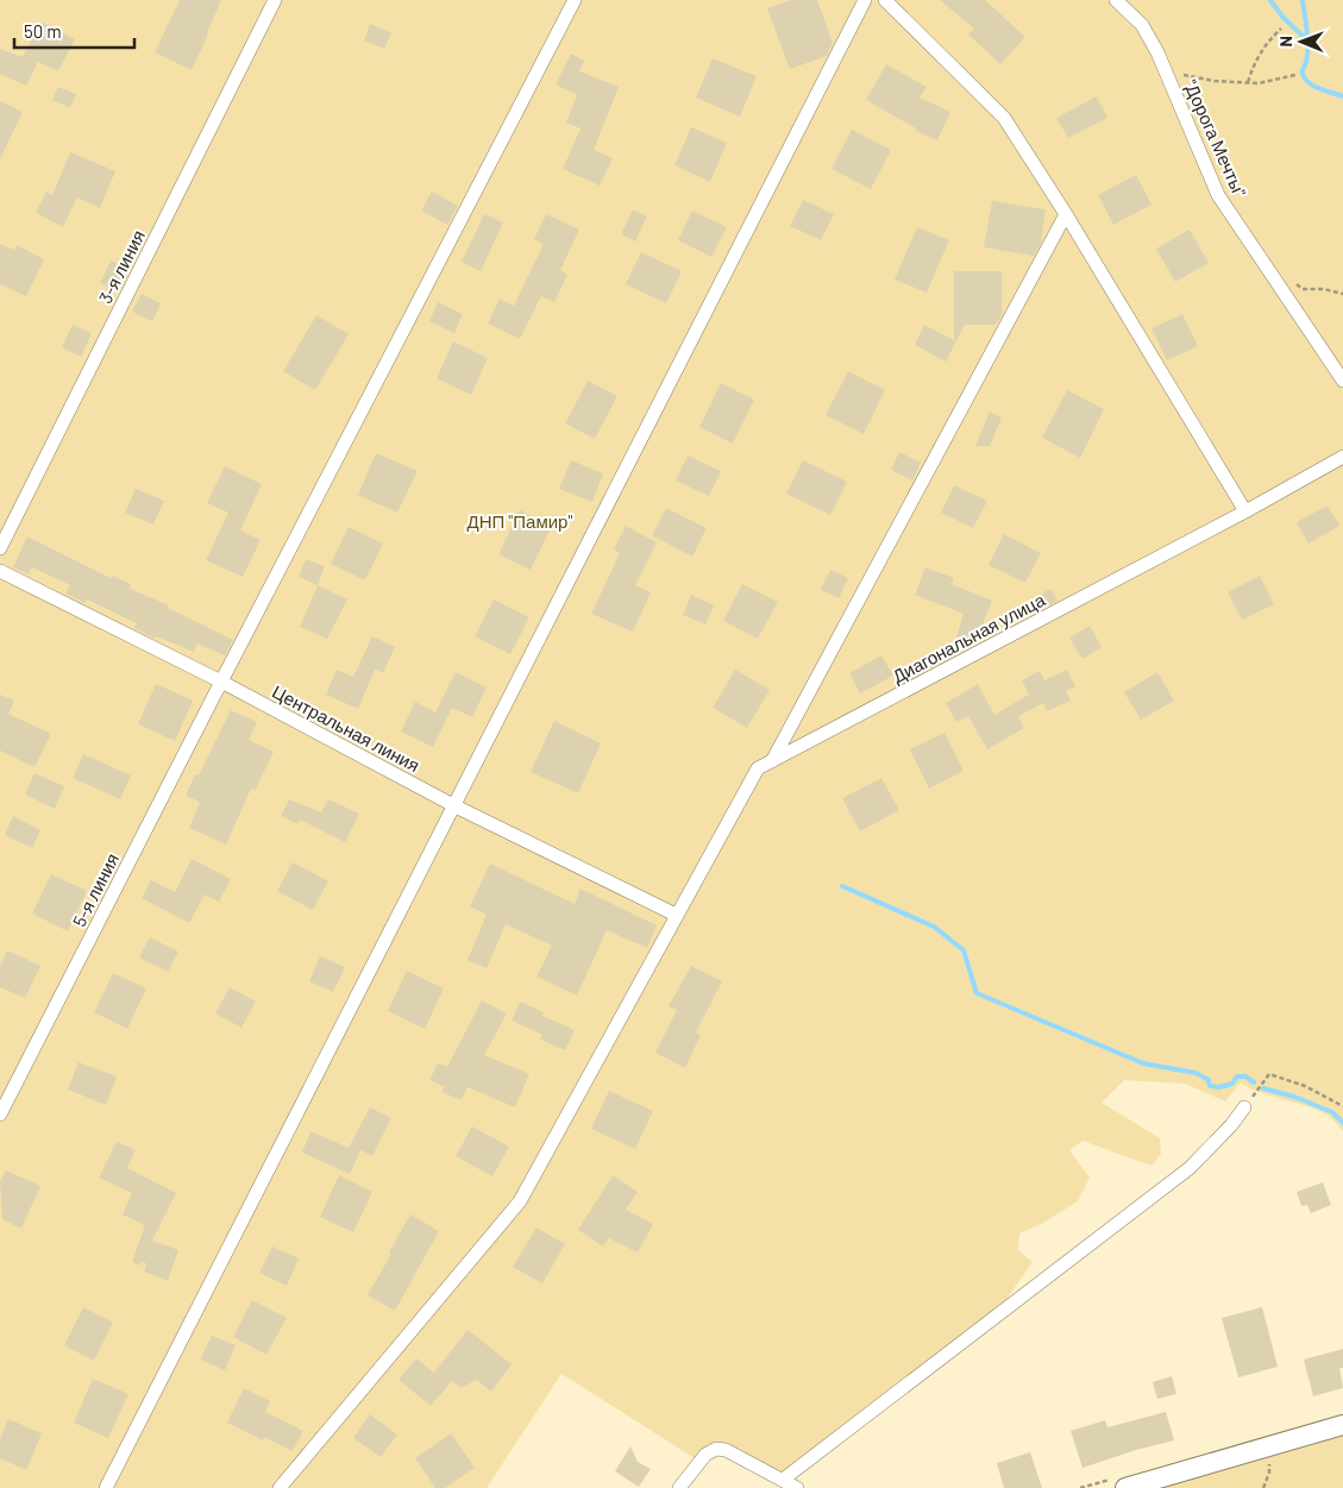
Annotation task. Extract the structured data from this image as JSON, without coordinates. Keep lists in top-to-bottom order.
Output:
{
  "streets": {
    "street": [
      "\"Дорога Мечты''",
      "3-я линия",
      "Диагональная улица",
      "Центральная линия",
      "5-я линия"
    ]
  },
  "crossings": [
    ["Диагональная улица", "Центральная линия"],
    ["Центральная линия", "5-я линия"]
  ],
  "parks": ["ДНП \"Памир\""],
  "scale_bar": "50 m",
  "north": "left"
}
